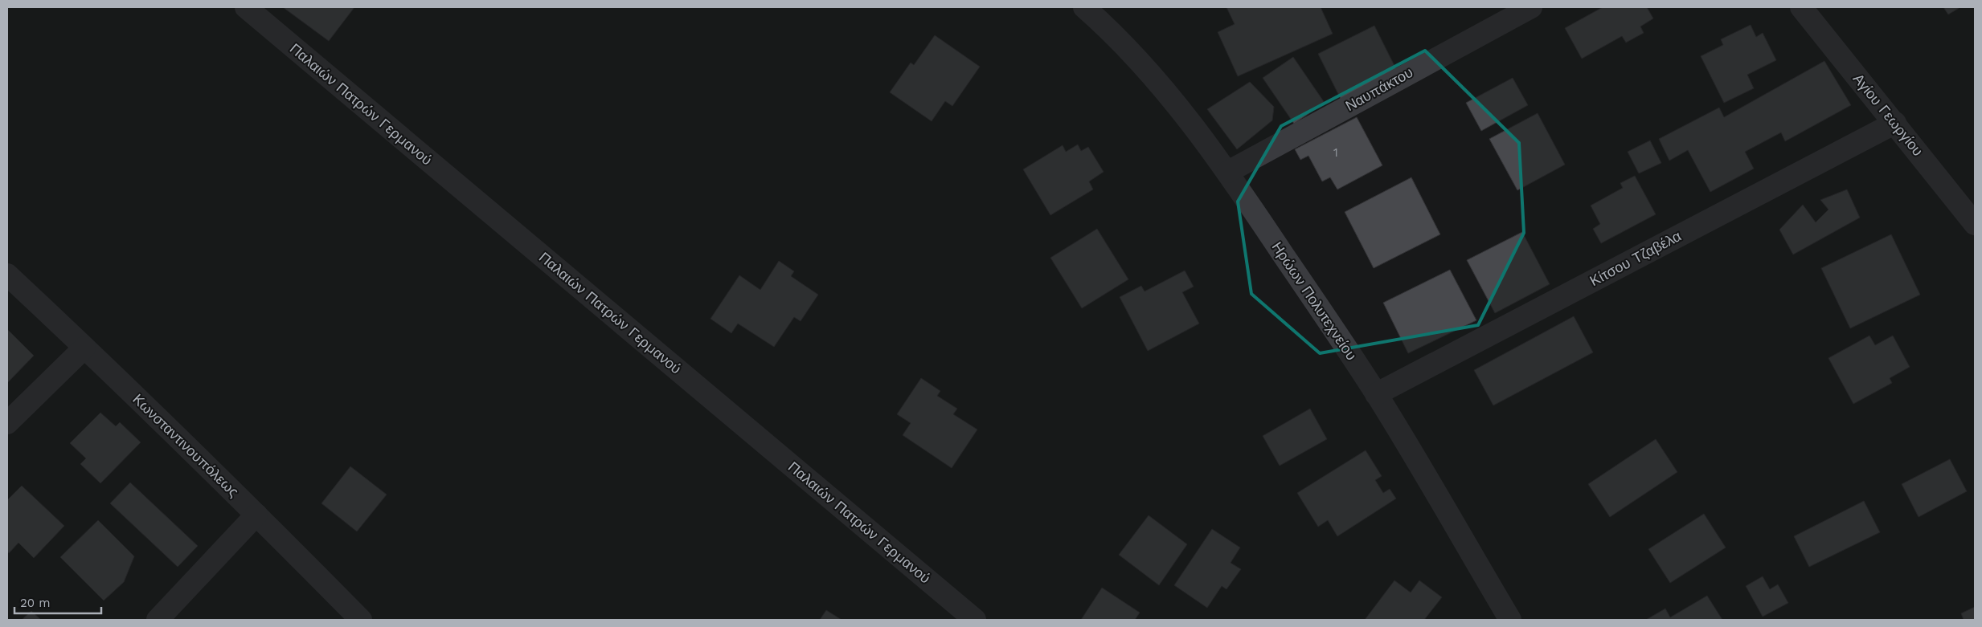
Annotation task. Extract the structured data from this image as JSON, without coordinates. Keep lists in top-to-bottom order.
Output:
{
  "streets": {
    "street": [
      "Ναυπάκτου",
      "Παλαιών Πατρών Γερμανού",
      "Αγίου Γεωργίου",
      "Κίτσου Τζαβέλα",
      "Ηρώων Πολυτεχνείου",
      "Κωνσταντινουπόλεως"
    ]
  },
  "crossings": [
    ["Ναυπάκτου", "Ηρώων Πολυτεχνείου"],
    ["Αγίου Γεωργίου", "Κίτσου Τζαβέλα"],
    ["Κίτσου Τζαβέλα", "Ηρώων Πολυτεχνείου"]
  ],
  "house_numbers": ["1"],
  "scale_bar": "20 m"
}
